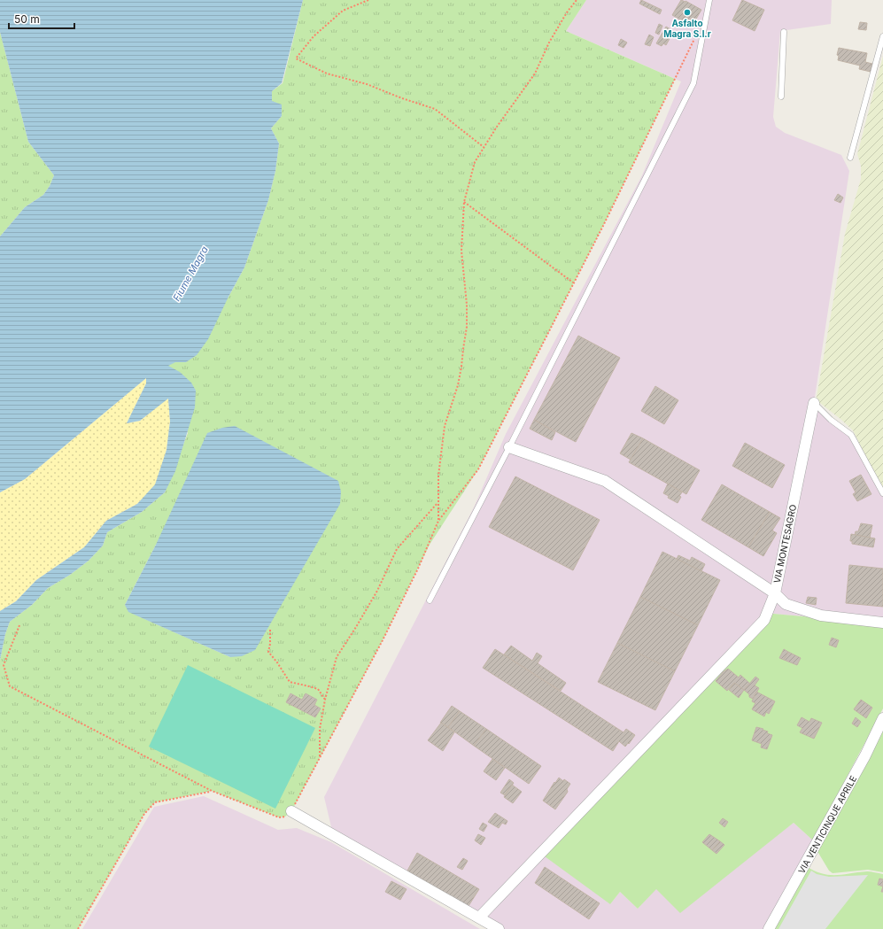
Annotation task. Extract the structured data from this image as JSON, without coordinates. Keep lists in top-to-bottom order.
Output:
{
  "streets": {
    "street": ["VIA MONTESAGRO", "VIA VENTICINQUE APRILE"]
  },
  "water": ["Fiume Magra"],
  "places": ["Asfalto Magra S.l.r"],
  "scale_bar": "50 m"
}
